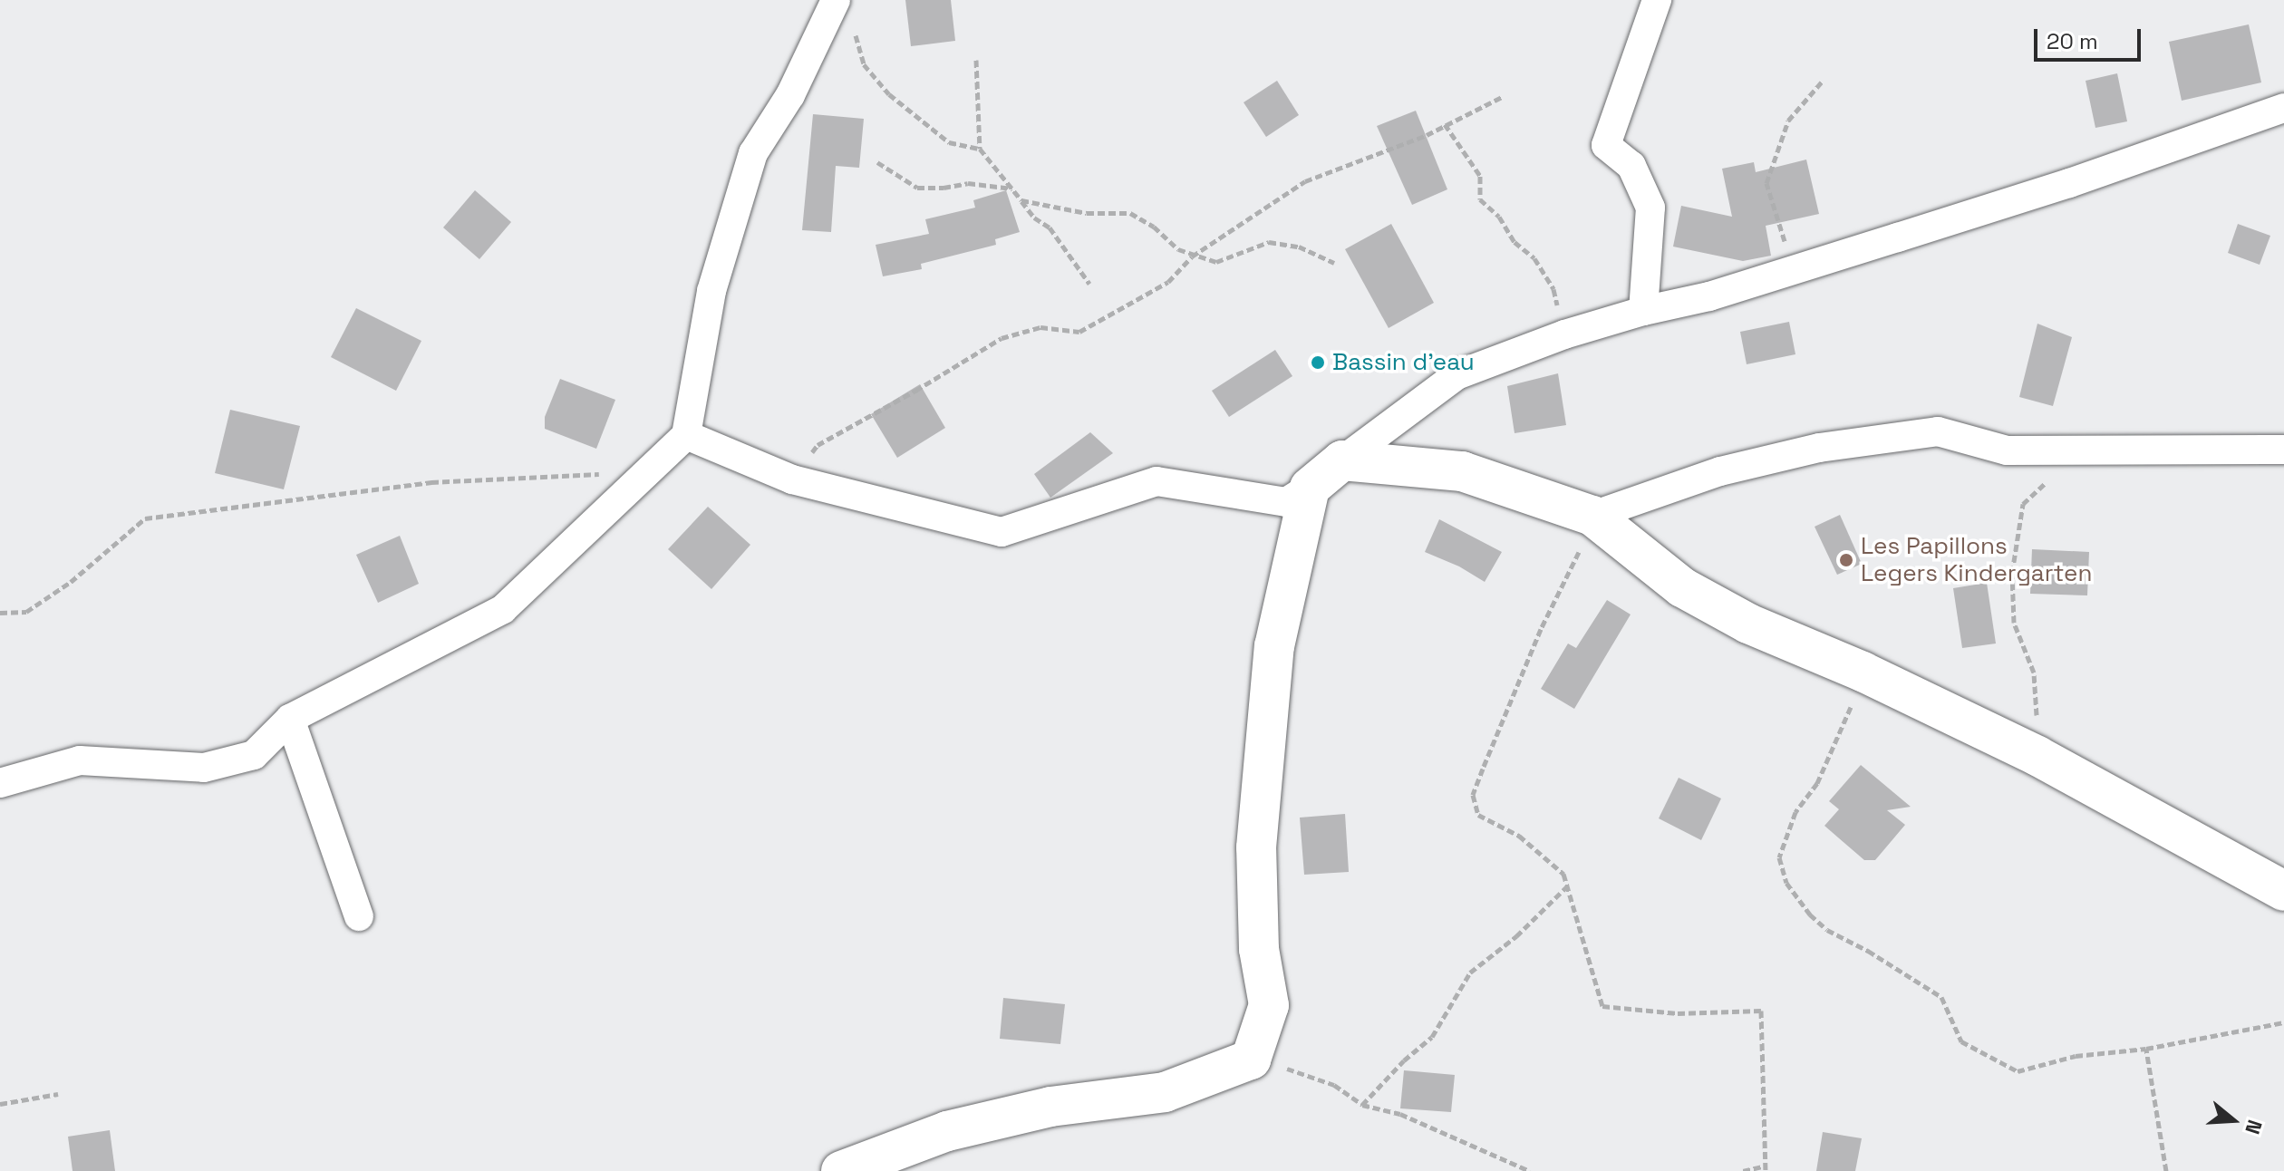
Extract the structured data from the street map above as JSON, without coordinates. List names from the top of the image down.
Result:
{
  "places": ["Bassin d'eau", "Les Papillons Legers Kindergarten"],
  "scale_bar": "20 m",
  "north": "right"
}
